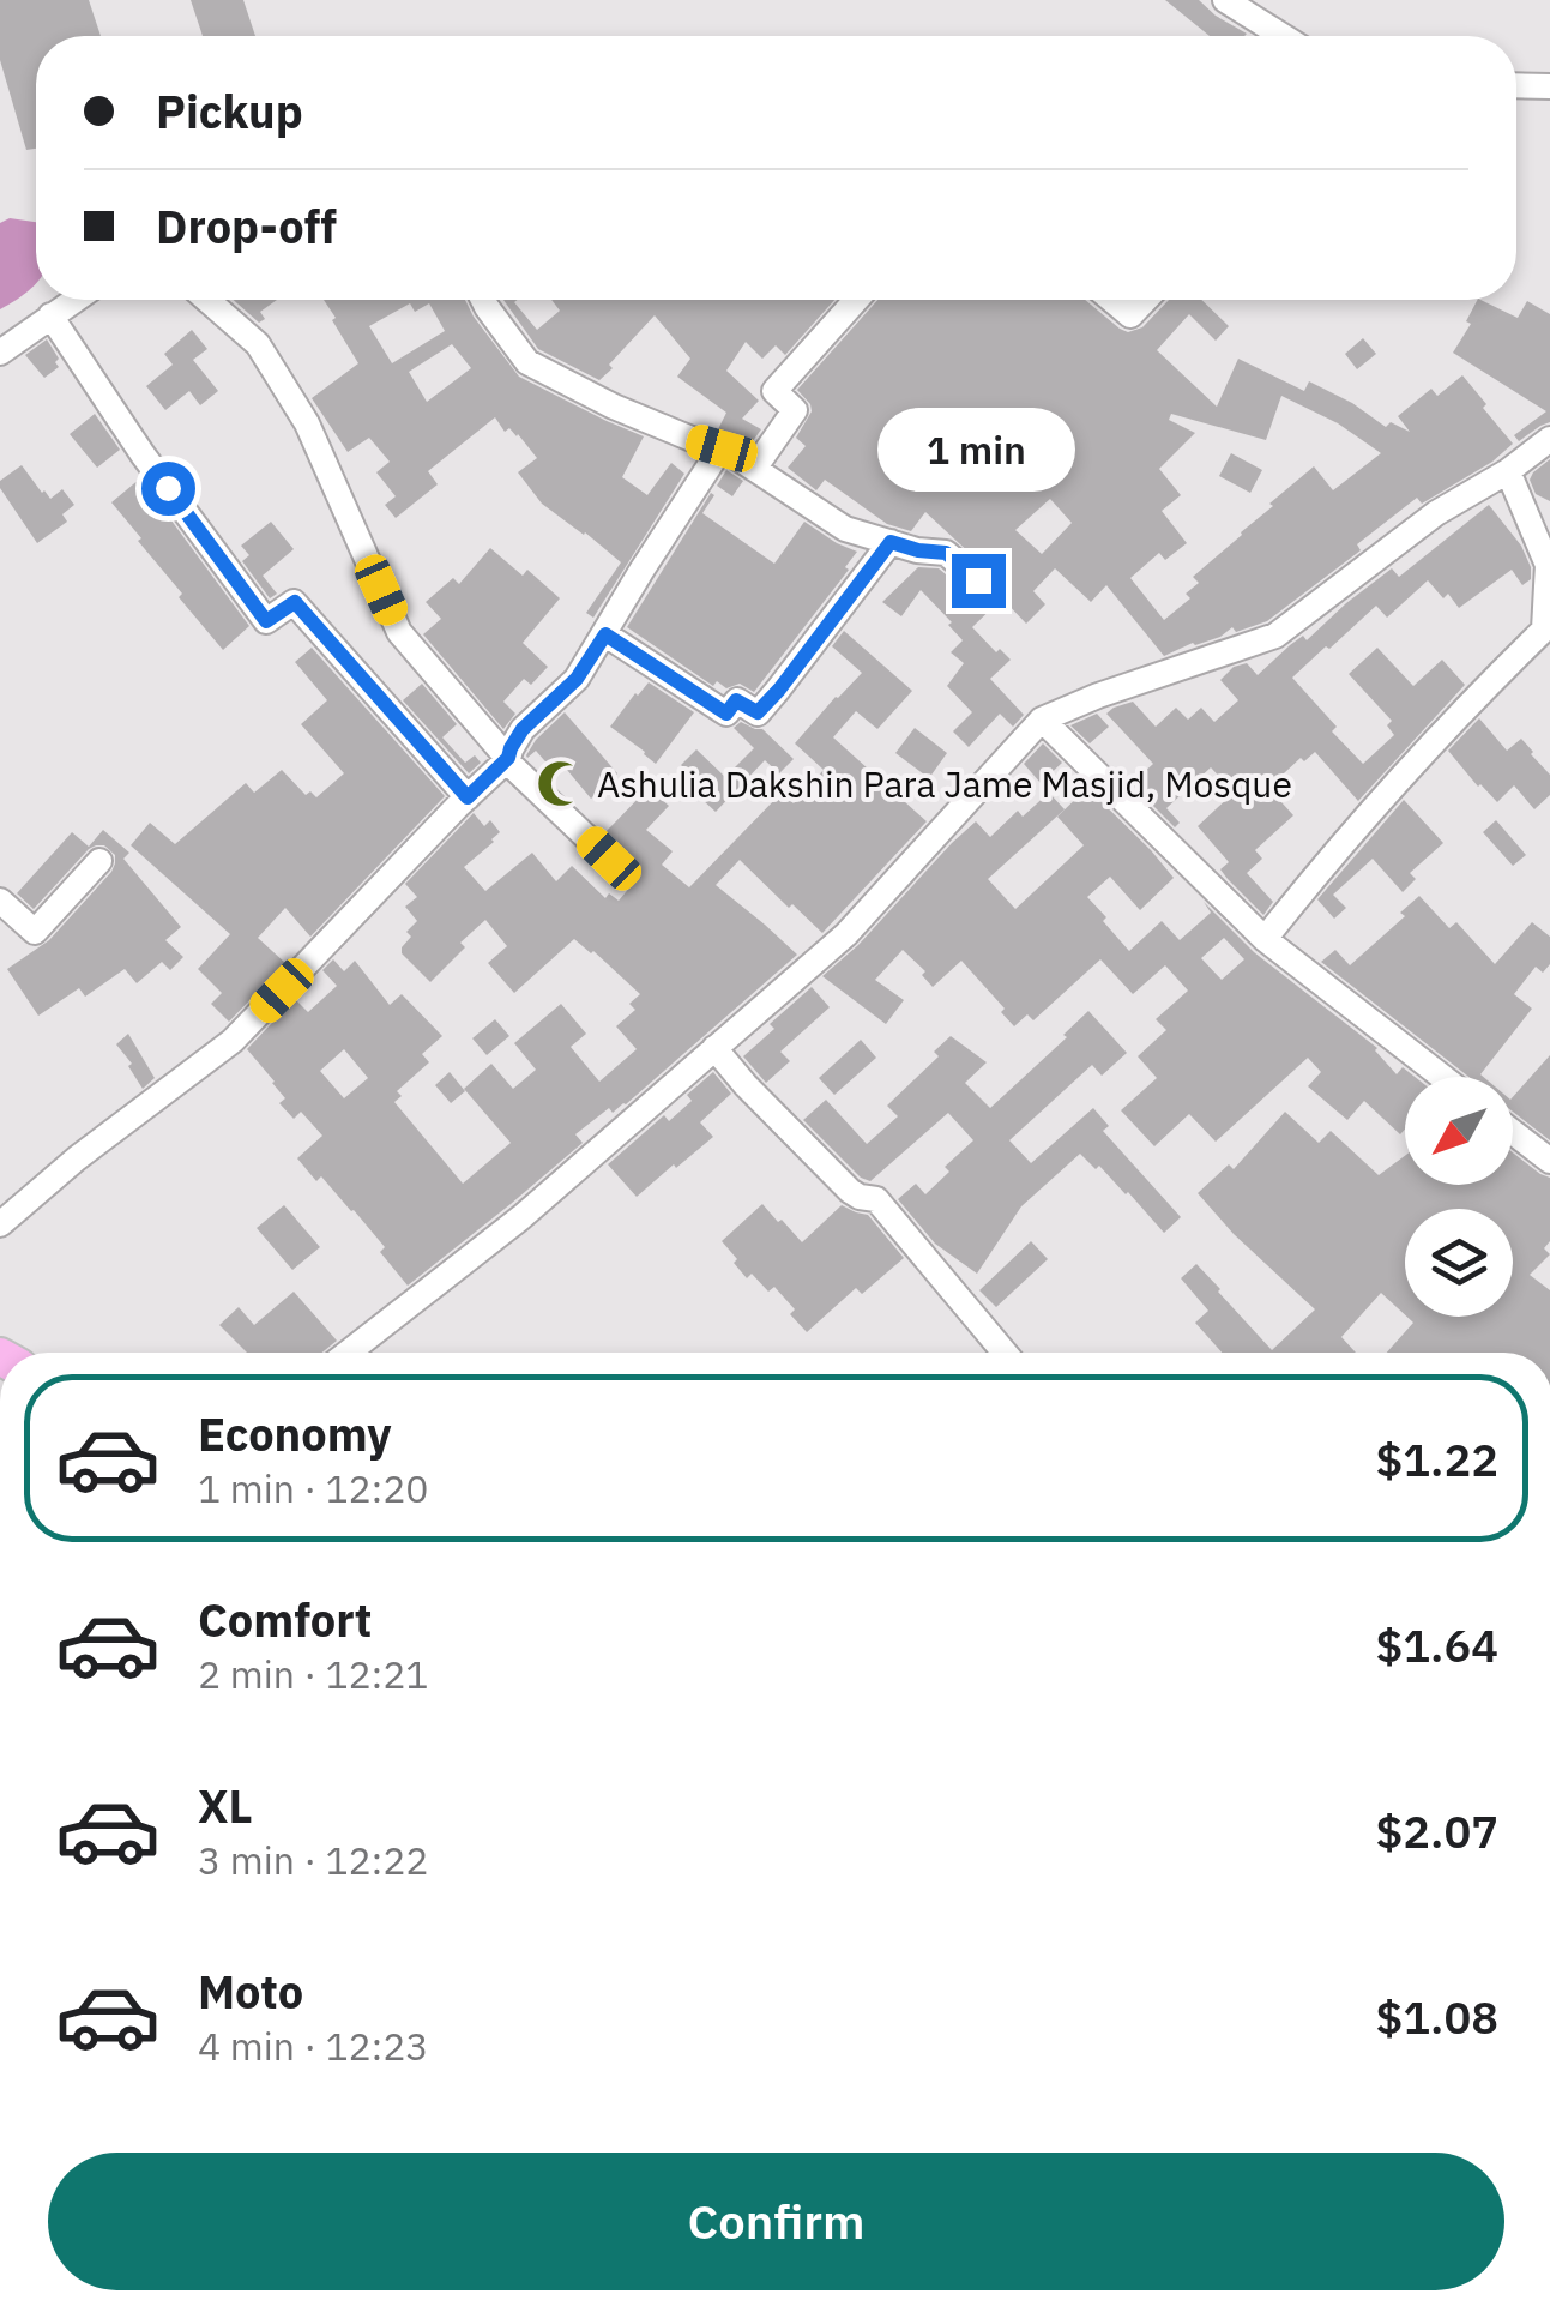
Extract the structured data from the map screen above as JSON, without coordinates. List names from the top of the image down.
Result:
{
  "places": {
    "mosque": ["Ashulia Dakshin Para Jame Masjid, Mosque"]
  },
  "north": "bottom left",
  "page": {
    "banner": ["Pickup", "Drop-off"],
    "bubble": "1 min",
    "list": [
      {
        "name": "Economy",
        "note": "1 min · 12:20",
        "value": "$1.22"
      },
      {
        "name": "Comfort",
        "note": "2 min · 12:21",
        "value": "$1.64"
      },
      {
        "name": "XL",
        "note": "3 min · 12:22",
        "value": "$2.07"
      },
      {
        "name": "Moto",
        "note": "4 min · 12:23",
        "value": "$1.08"
      }
    ],
    "buttons": "Confirm"
  }
}
